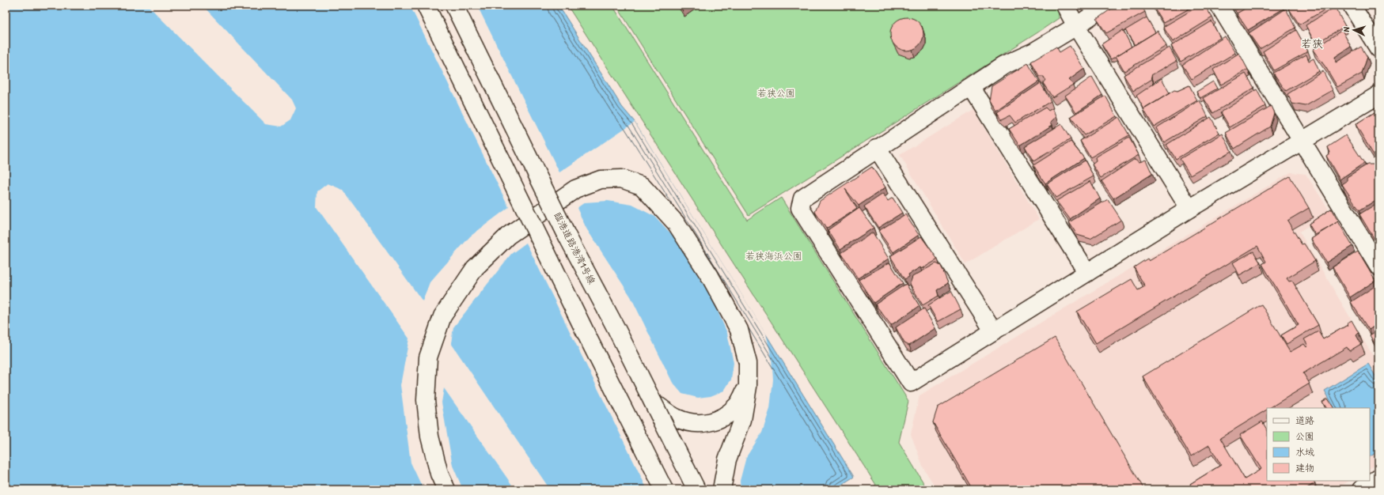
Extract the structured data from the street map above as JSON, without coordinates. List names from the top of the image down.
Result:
{
  "streets": {
    "street": ["臨港道路港湾1号線"]
  },
  "districts": ["若狭"],
  "parks": ["若狭公園", "若狭海浜公園"],
  "legend": [
    "道路",
    "公園",
    "水域",
    "建物"
  ],
  "north": "left"
}
